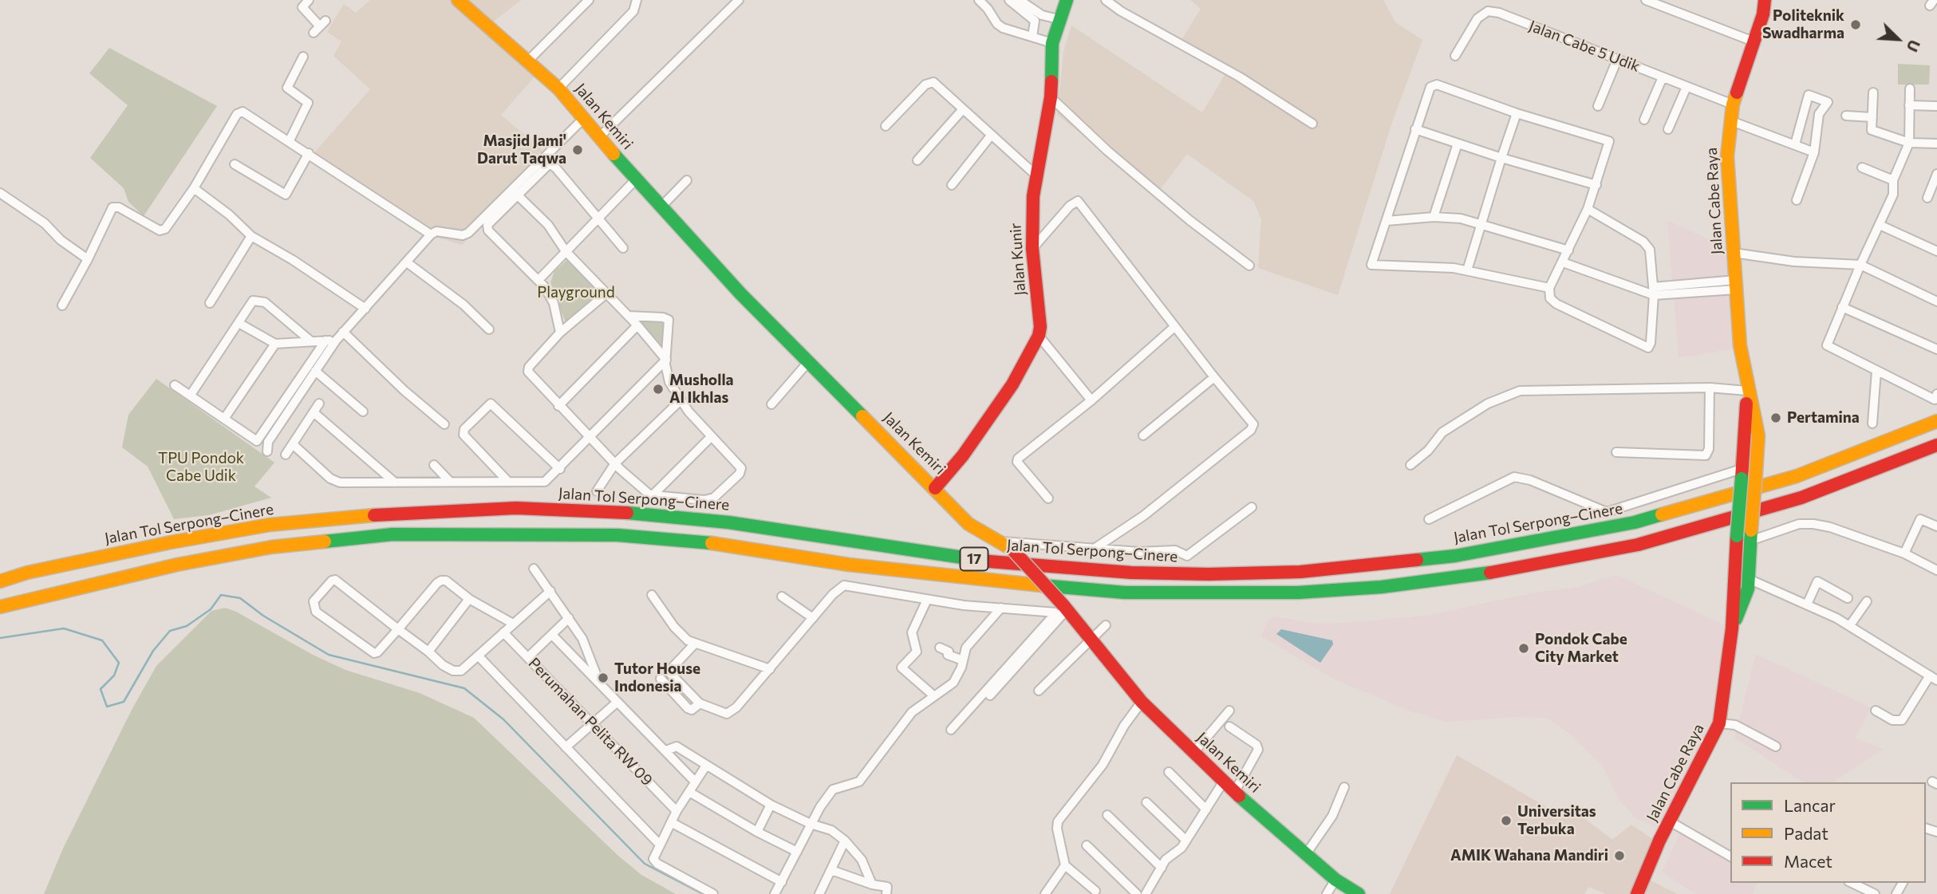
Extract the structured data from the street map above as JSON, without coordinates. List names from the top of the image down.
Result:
{
  "streets": {
    "main road": [
      "Jalan Kemiri",
      "Jalan Cabe Raya",
      "Jalan Kunir",
      "Jalan Tol Serpong–Cinere",
      "17"
    ],
    "street": ["Jalan Cabe 5 Udik", "Perumahan Pelita RW 09"]
  },
  "crossings": [
    ["Jalan Cabe 5 Udik", "Jalan Cabe Raya"],
    ["Jalan Kemiri", "Jalan Kunir"]
  ],
  "parks": ["Playground", "TPU Pondok Cabe Udik"],
  "places": [
    "Politeknik Swadharma",
    "Masjid Jami' Darut Taqwa",
    "Musholla Al Ikhlas",
    "Pertamina",
    "Pondok Cabe City Market",
    "Tutor House Indonesia",
    "Universitas Terbuka",
    "AMIK Wahana Mandiri"
  ],
  "legend": ["Lancar", "Padat", "Macet"],
  "north": "bottom right"
}
